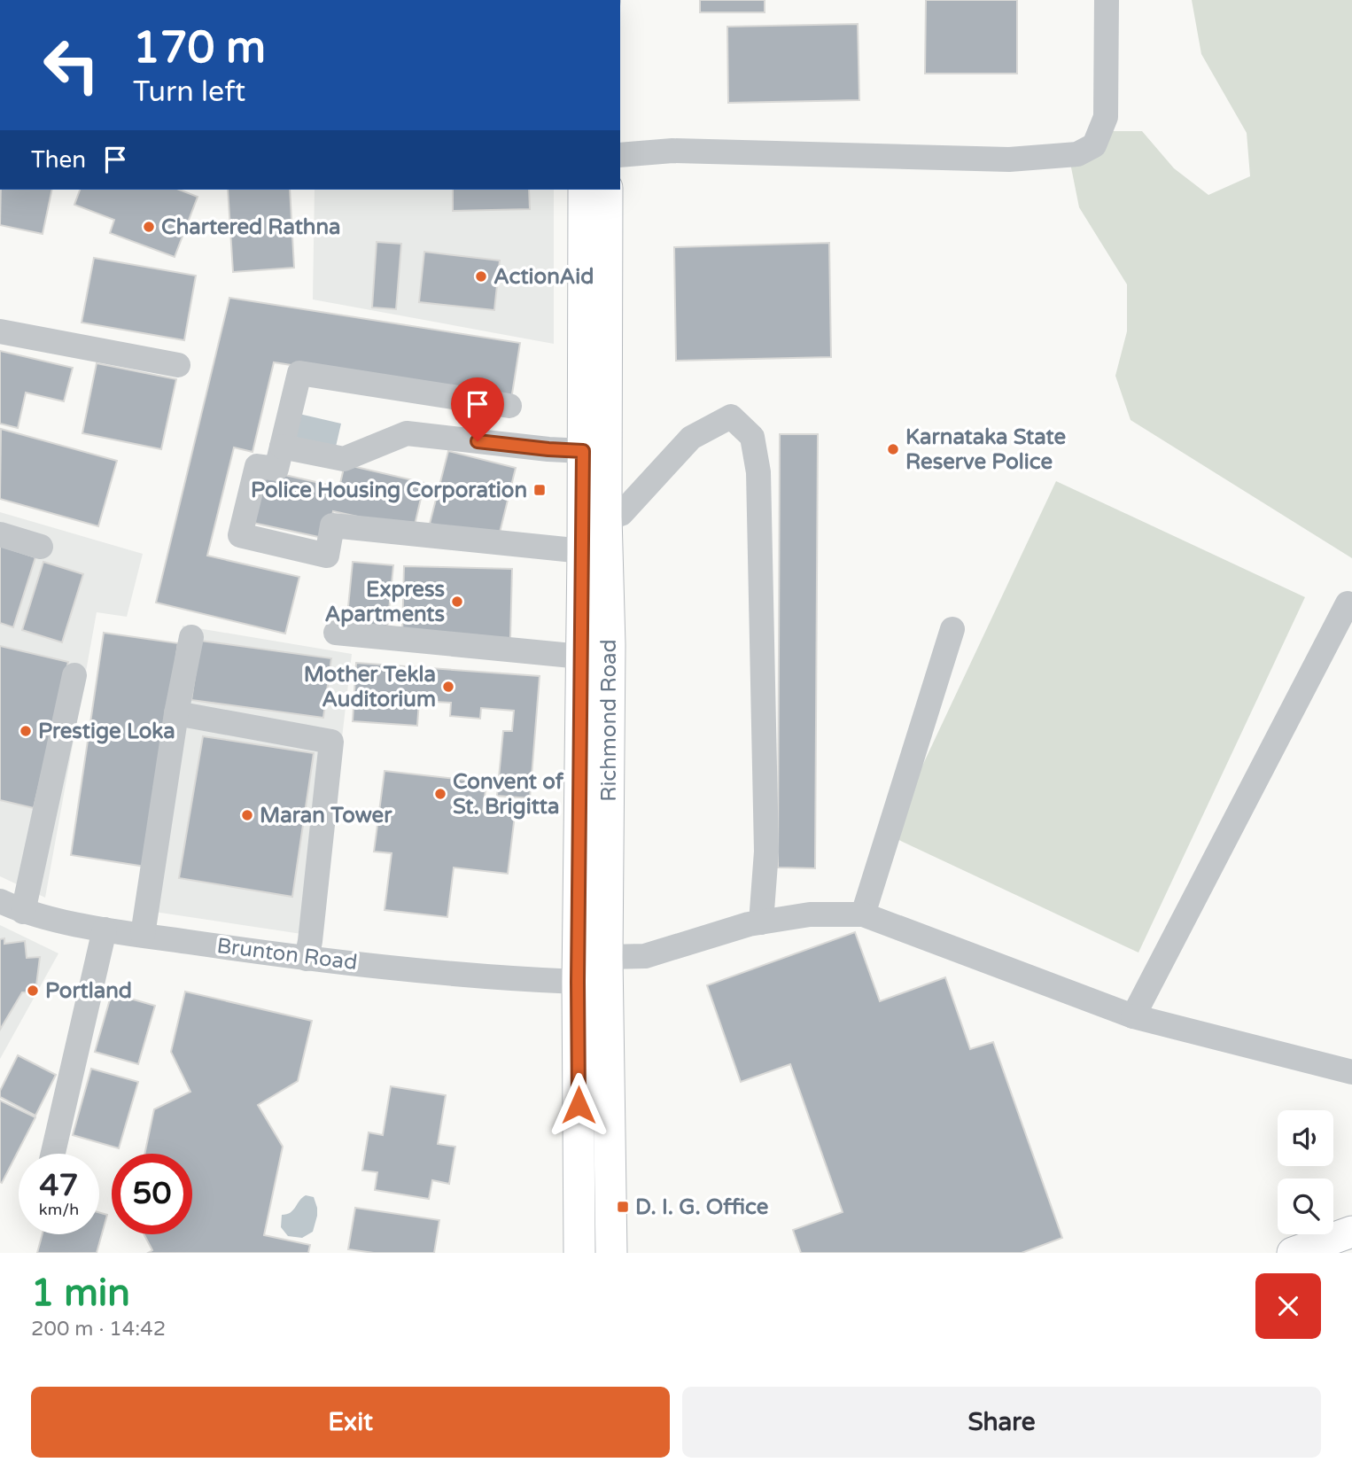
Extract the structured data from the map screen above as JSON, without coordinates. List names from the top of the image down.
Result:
{
  "streets": {
    "main road": ["Richmond Road"],
    "street": ["Brunton Road"]
  },
  "crossings": [
    ["Richmond Road", "Brunton Road"]
  ],
  "places": {
    "other": [
      "Chartered Rathna",
      "ActionAid",
      "Karnataka State Reserve Police",
      "Express Apartments",
      "Mother Tekla Auditorium",
      "Prestige Loka",
      "Convent of St. Brigitta",
      "Maran Tower",
      "Portland"
    ],
    "transit": ["Police Housing Corporation", "D. I. G. Office"]
  },
  "page": {
    "turn": ["170 m", "Turn left"],
    "then": "Then",
    "speed": "47 km/h",
    "limit": "50",
    "heading": ["1 min", "200 m · 14:42"],
    "buttons": ["Exit", "Share"]
  }
}
